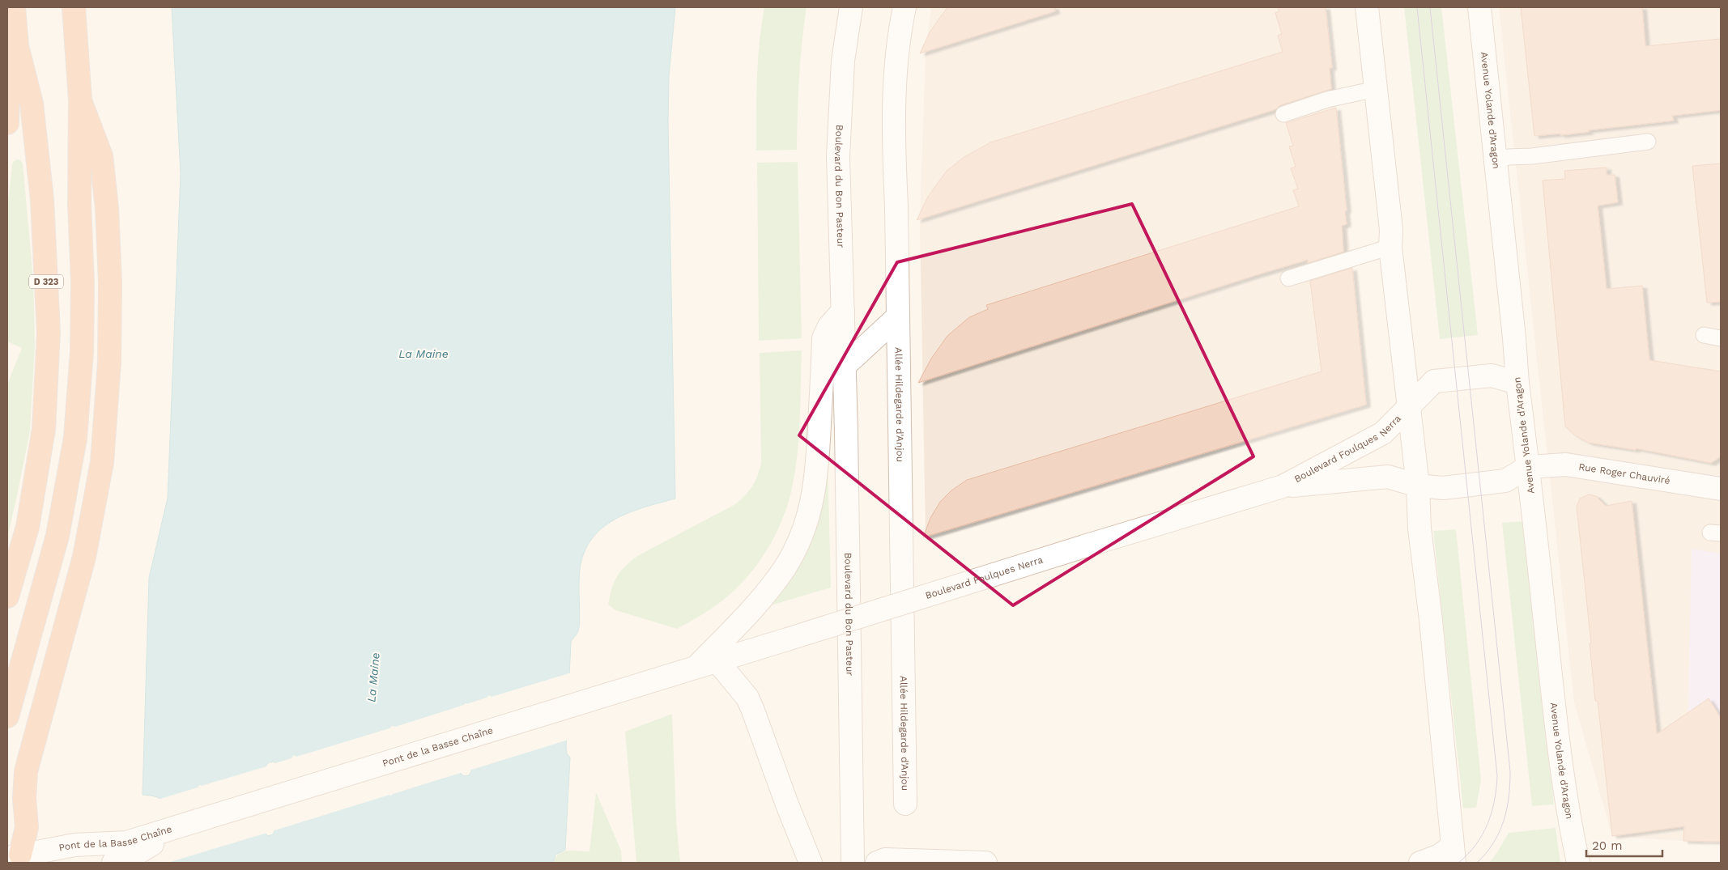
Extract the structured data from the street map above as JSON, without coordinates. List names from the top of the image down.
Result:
{
  "streets": {
    "highway": ["D 323"],
    "street": [
      "Avenue Yolande d’Aragon",
      "Boulevard du Bon Pasteur",
      "Allée Hildegarde d'Anjou",
      "Boulevard Foulques Nerra",
      "Rue Roger Chauviré",
      "Pont de la Basse Chaîne"
    ]
  },
  "crossings": [
    ["Avenue Yolande d’Aragon", "Boulevard Foulques Nerra"],
    ["Avenue Yolande d’Aragon", "Rue Roger Chauviré"],
    ["Boulevard Foulques Nerra", "Rue Roger Chauviré"],
    ["Boulevard Foulques Nerra", "Pont de la Basse Chaîne"]
  ],
  "water": ["La Maine"],
  "scale_bar": "20 m"
}
